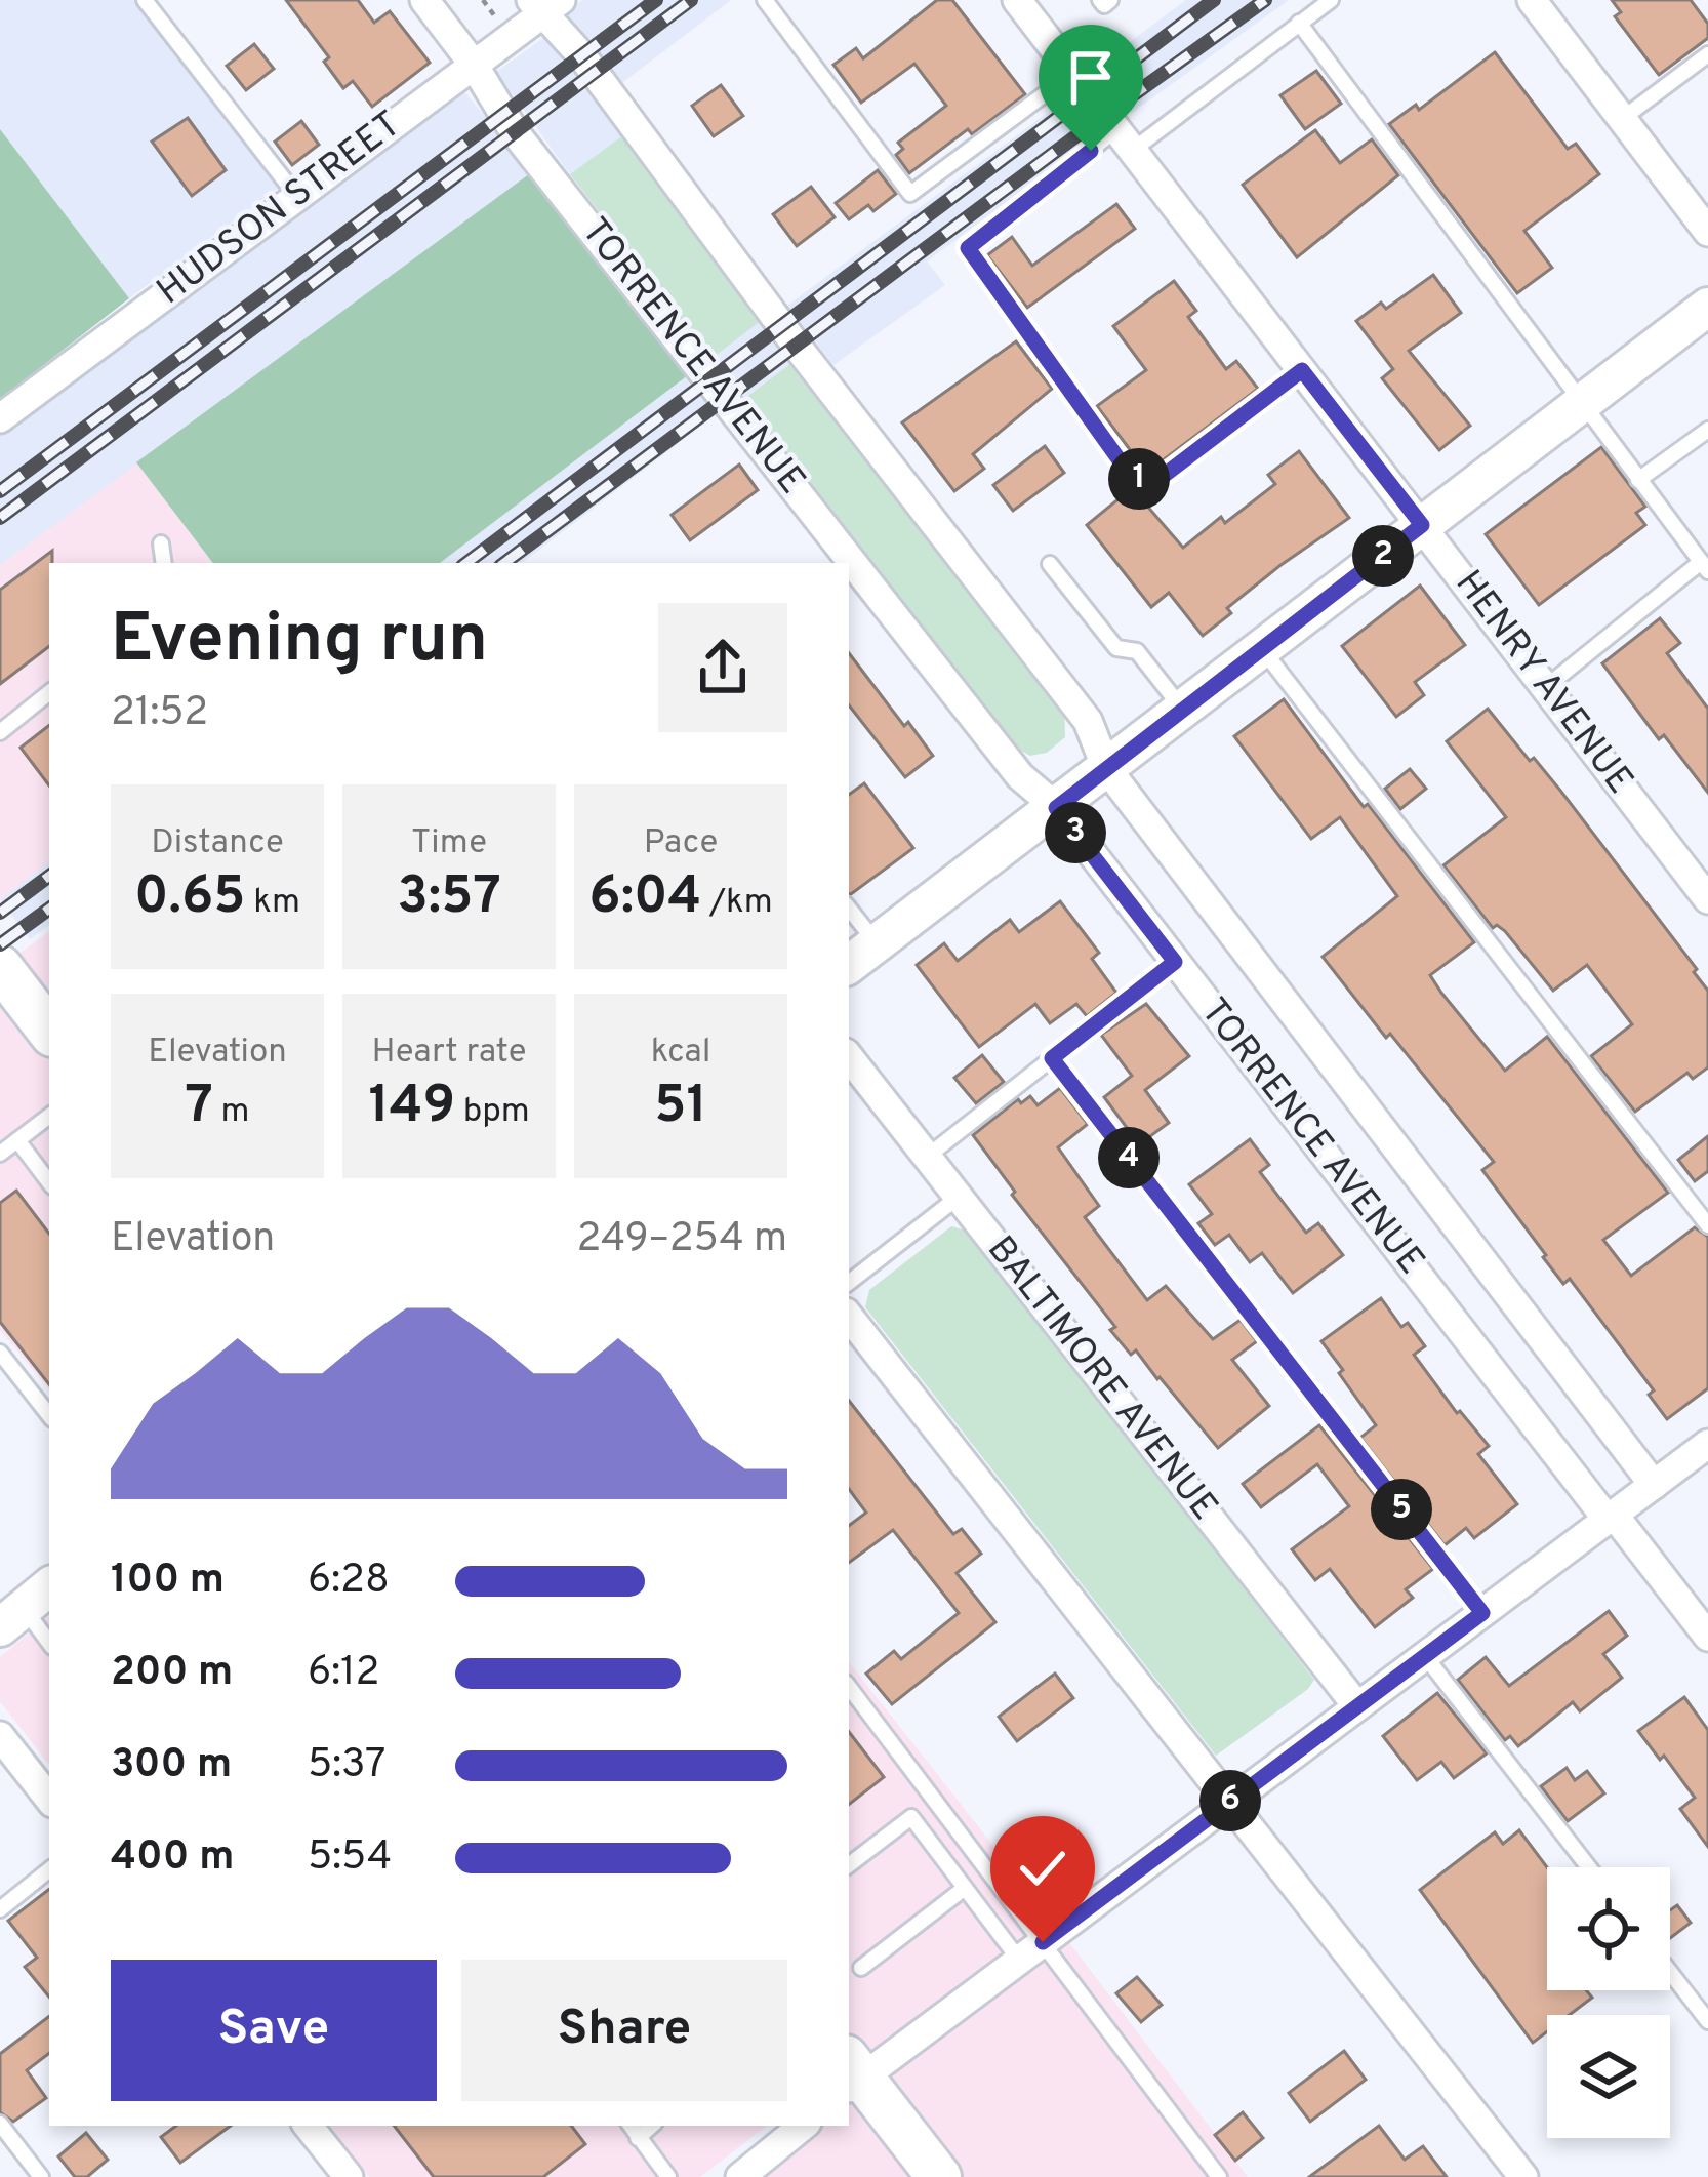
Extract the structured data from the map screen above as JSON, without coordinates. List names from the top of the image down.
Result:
{
  "streets": {
    "street": [
      "HUDSON STREET",
      "TORRENCE AVENUE",
      "HENRY AVENUE",
      "BALTIMORE AVENUE"
    ]
  },
  "crossings": [
    ["HUDSON STREET", "TORRENCE AVENUE"]
  ],
  "page": {
    "pins": [
      "1",
      "2",
      "3",
      "4",
      "5",
      "6"
    ],
    "heading": ["Evening run", "21:52"],
    "stats": [
      ["Distance", "0.65 km"],
      ["Time", "3:57"],
      ["Pace", "6:04 /km"],
      ["Elevation", "7 m"],
      ["Heart rate", "149 bpm"],
      ["kcal", "51"]
    ],
    "chart": ["Elevation", "249–254 m"],
    "list": [
      {
        "name": "100 m",
        "note": "6:28"
      },
      {
        "name": "200 m",
        "note": "6:12"
      },
      {
        "name": "300 m",
        "note": "5:37"
      },
      {
        "name": "400 m",
        "note": "5:54"
      }
    ],
    "buttons": ["Save", "Share"]
  }
}
